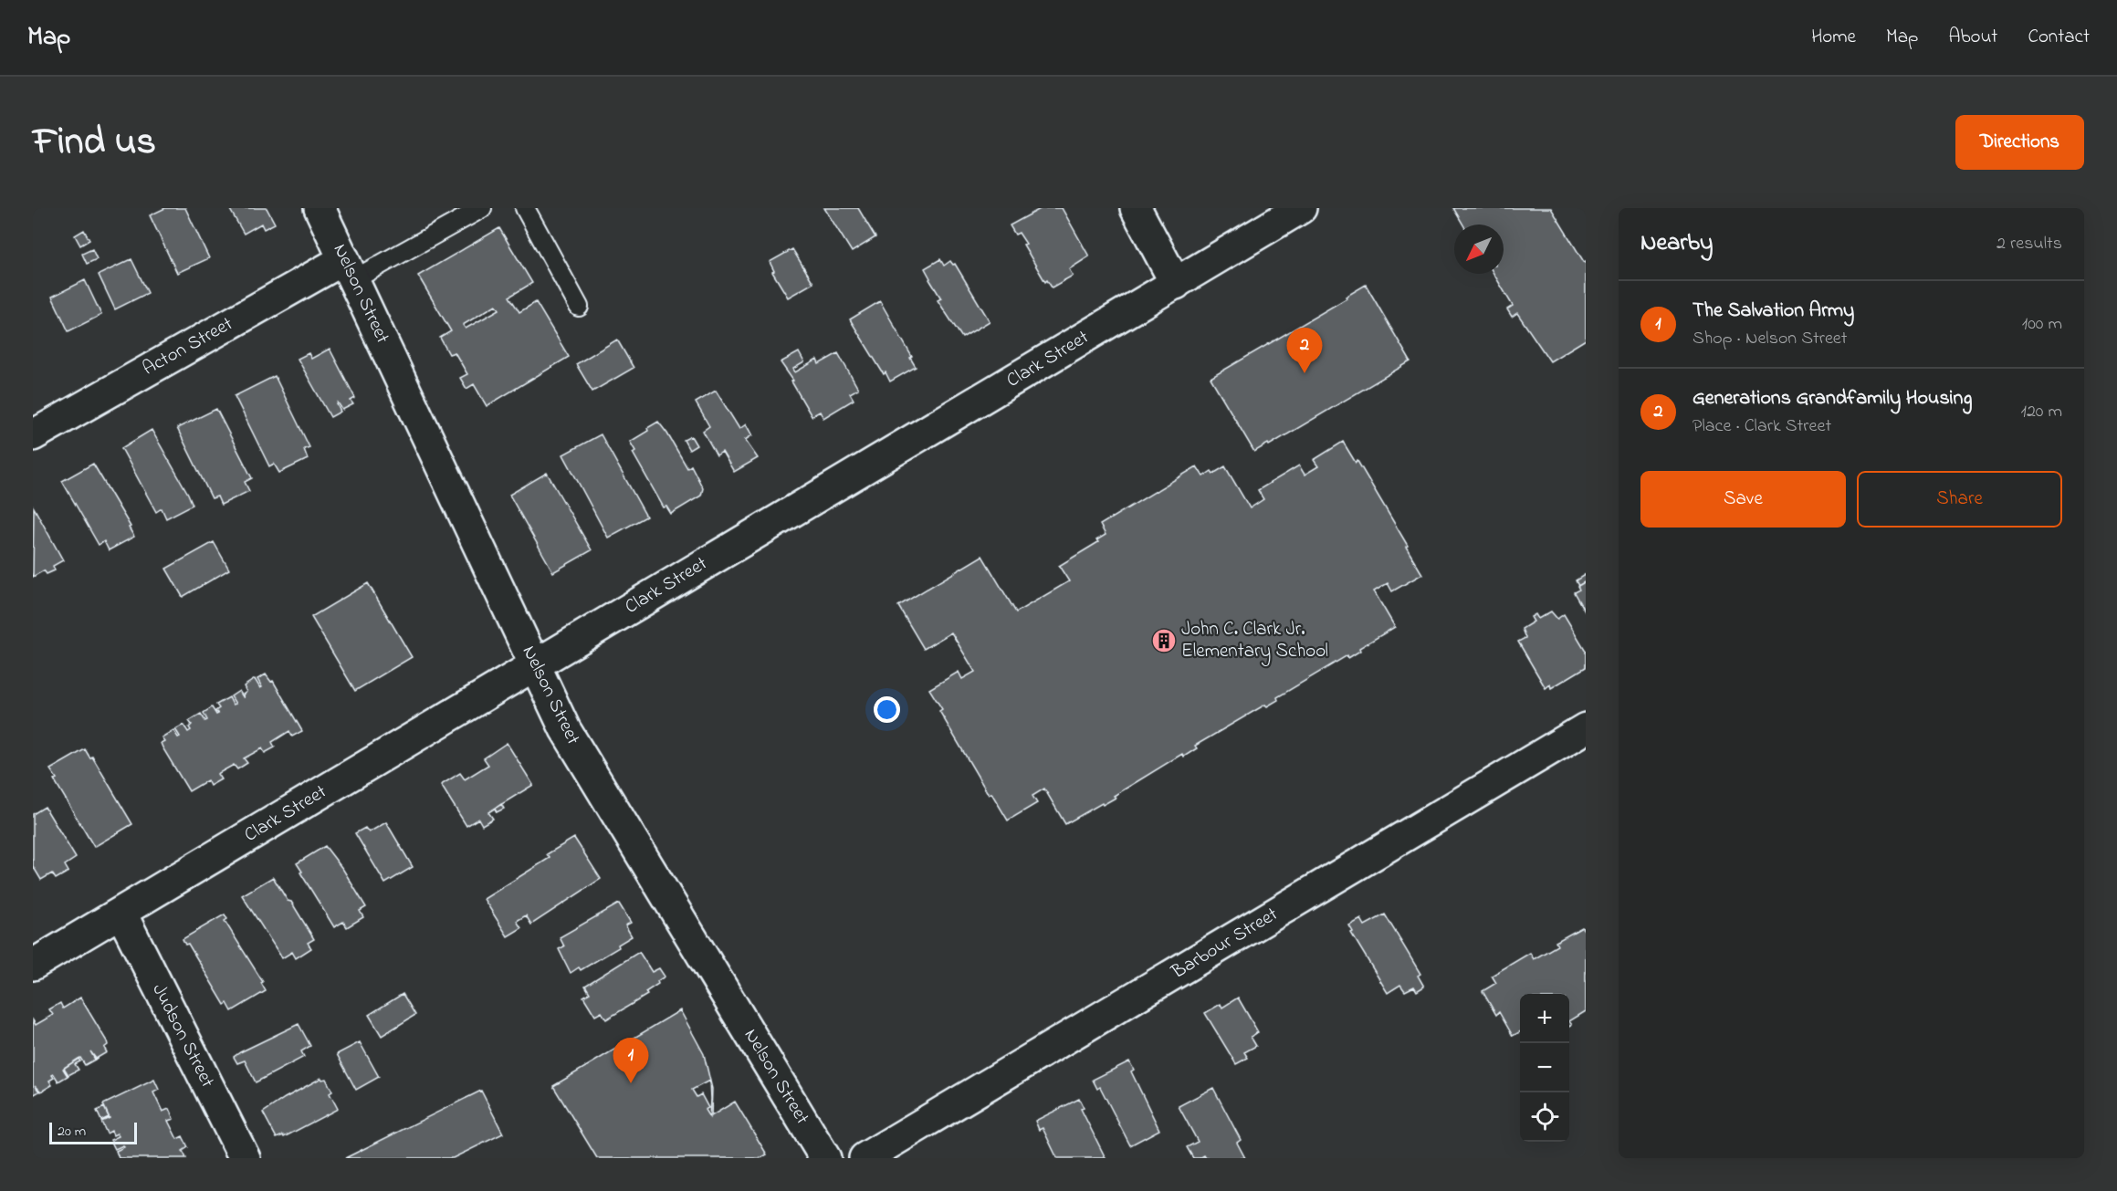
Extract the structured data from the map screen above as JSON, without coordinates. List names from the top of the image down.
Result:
{
  "streets": {
    "street": [
      "Nelson Street",
      "Acton Street",
      "Clark Street",
      "Barbour Street",
      "Judson Street"
    ]
  },
  "crossings": [
    ["Nelson Street", "Acton Street"],
    ["Nelson Street", "Clark Street"],
    ["Clark Street", "Judson Street"]
  ],
  "places": {
    "building": ["John C. Clark Jr. Elementary School"]
  },
  "scale_bar": "20 m",
  "north": "bottom left",
  "page": {
    "header": "Map",
    "nav": [
      "Home",
      "Map",
      "About",
      "Contact"
    ],
    "title": "Find us",
    "buttons": [
      "Directions",
      ["Save", "Share"]
    ],
    "heading": ["Nearby", "2 results"],
    "list": [
      {
        "mark": "1",
        "name": "The Salvation Army",
        "note": "Shop · Nelson Street",
        "value": "100 m"
      },
      {
        "mark": "2",
        "name": "Generations Grandfamily Housing",
        "note": "Place · Clark Street",
        "value": "120 m"
      }
    ],
    "pins": ["2", "1"],
    "map_buttons": ["+", "−"],
    "scale": "20 m"
  }
}
